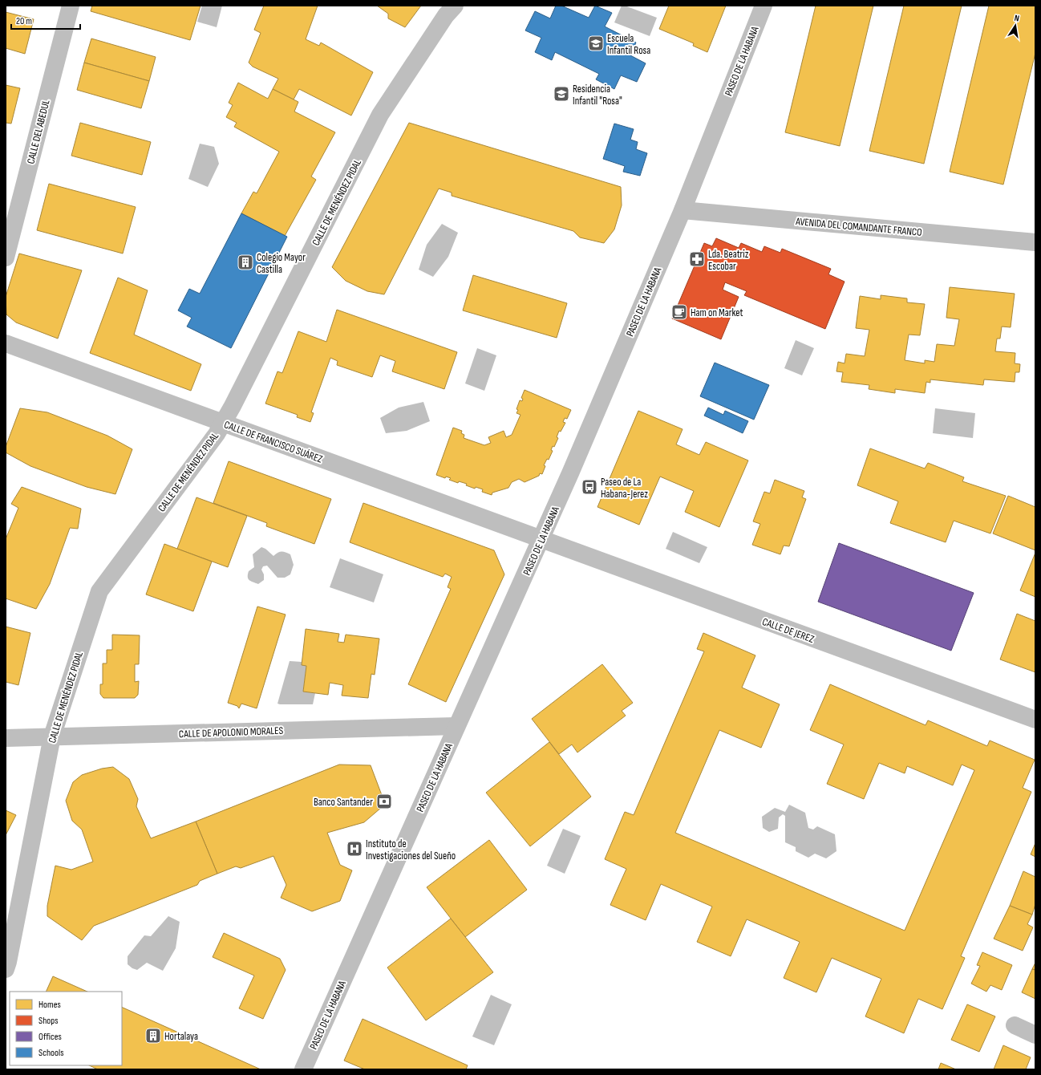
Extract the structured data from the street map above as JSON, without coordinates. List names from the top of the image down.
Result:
{
  "streets": {
    "street": [
      "PASEO DE LA HABANA",
      "CALLE DEL ABEDUL",
      "CALLE DE MENÉNDEZ PIDAL",
      "AVENIDA DEL COMANDANTE FRANCO",
      "CALLE DE FRANCISCO SUÁREZ",
      "CALLE DE JEREZ",
      "CALLE DE APOLONIO MORALES"
    ]
  },
  "crossings": [
    ["PASEO DE LA HABANA", "AVENIDA DEL COMANDANTE FRANCO"],
    ["PASEO DE LA HABANA", "CALLE DE FRANCISCO SUÁREZ"],
    ["PASEO DE LA HABANA", "CALLE DE JEREZ"],
    ["PASEO DE LA HABANA", "CALLE DE APOLONIO MORALES"],
    ["CALLE DE MENÉNDEZ PIDAL", "CALLE DE FRANCISCO SUÁREZ"],
    ["CALLE DE MENÉNDEZ PIDAL", "CALLE DE APOLONIO MORALES"],
    ["CALLE DE FRANCISCO SUÁREZ", "CALLE DE JEREZ"]
  ],
  "places": {
    "school or university": ["Escuela Infantil Rosa", "Residencia Infantil \"Rosa\""],
    "pharmacy": ["Lda. Beatriz Escobar"],
    "building": ["Colegio Mayor Castilla", "Hortalaya"],
    "cafe": ["Ham on Market"],
    "bus stop": ["Paseo de La Habana-Jerez"],
    "bank": ["Banco Santander"],
    "hospital": ["Instituto de Investigaciones del Sueño"]
  },
  "legend": [
    "Homes",
    "Shops",
    "Offices",
    "Schools"
  ],
  "scale_bar": "20 m",
  "north": "top"
}
